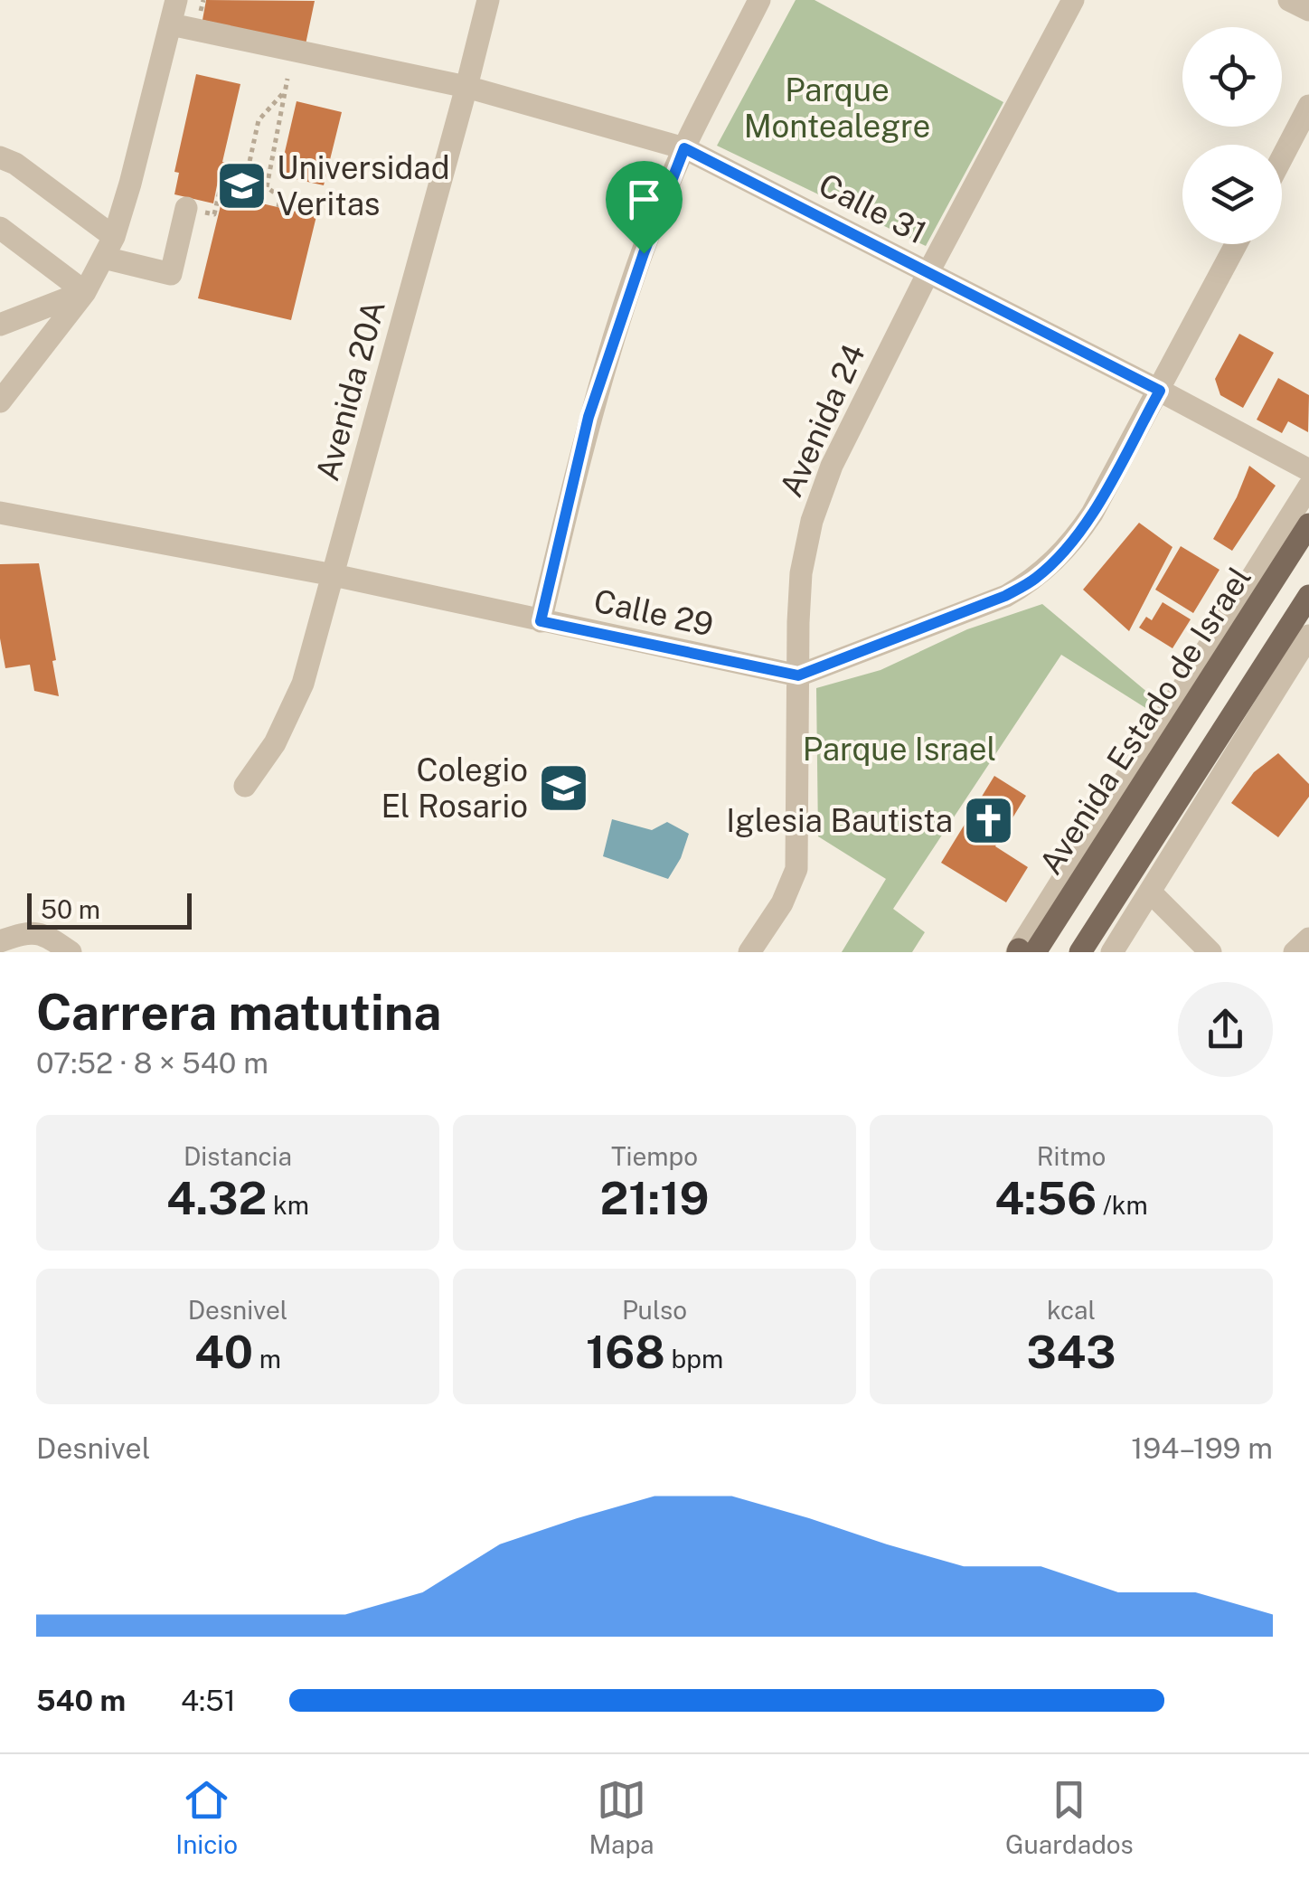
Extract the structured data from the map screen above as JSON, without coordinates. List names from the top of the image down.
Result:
{
  "streets": {
    "main road": ["Avenida Estado de Israel"],
    "street": [
      "Calle 31",
      "Avenida 20A",
      "Avenida 24",
      "Calle 29"
    ]
  },
  "crossings": [
    ["Calle 31", "Avenida 20A"],
    ["Calle 31", "Avenida 24"],
    ["Avenida 20A", "Calle 29"],
    ["Avenida 24", "Calle 29"]
  ],
  "parks": ["Parque Montealegre", "Parque Israel"],
  "places": {
    "school or university": ["Universidad Veritas", "Colegio El Rosario"],
    "church": ["Iglesia Bautista"]
  },
  "scale_bar": "50 m",
  "page": {
    "scale": "50 m",
    "heading": ["Carrera matutina", "07:52 · 8 × 540 m"],
    "stats": [
      ["Distancia", "4.32 km"],
      ["Tiempo", "21:19"],
      ["Ritmo", "4:56 /km"],
      ["Desnivel", "40 m"],
      ["Pulso", "168 bpm"],
      ["kcal", "343"]
    ],
    "chart": ["Desnivel", "194–199 m"],
    "list": [
      {
        "name": "540 m",
        "note": "4:51"
      }
    ],
    "tabs": ["Inicio", "Mapa", "Guardados"]
  }
}
